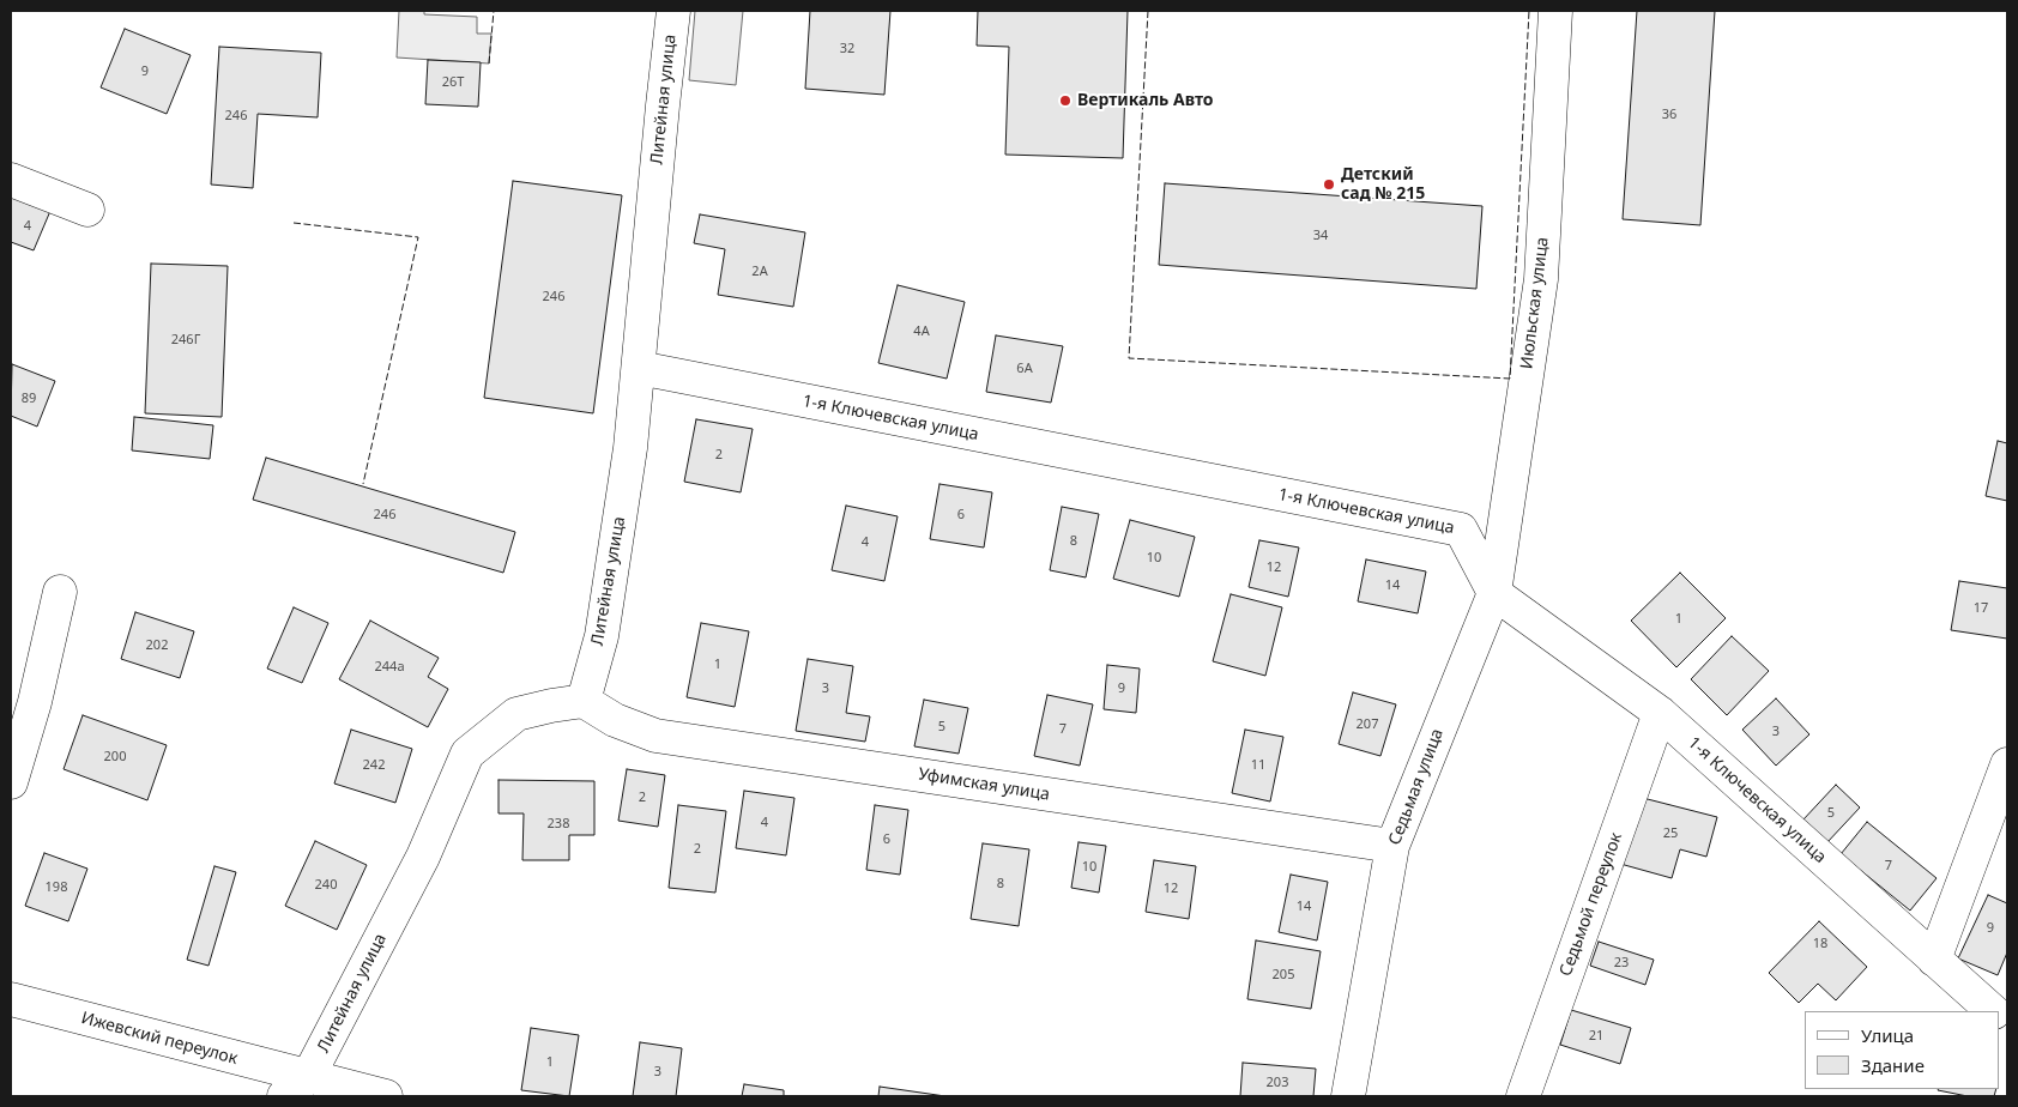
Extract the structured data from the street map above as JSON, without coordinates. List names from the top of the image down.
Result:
{
  "streets": {
    "street": [
      "Литейная улица",
      "Июльская улица",
      "1-я Ключевская улица",
      "Уфимская улица",
      "Седьмая улица",
      "Седьмой переулок",
      "Ижевский переулок"
    ]
  },
  "crossings": [
    ["Литейная улица", "1-я Ключевская улица"],
    ["Литейная улица", "Уфимская улица"],
    ["Литейная улица", "Ижевский переулок"],
    ["Июльская улица", "1-я Ключевская улица"],
    ["Июльская улица", "Седьмая улица"],
    ["1-я Ключевская улица", "Седьмая улица"],
    ["1-я Ключевская улица", "Седьмой переулок"],
    ["Уфимская улица", "Седьмая улица"]
  ],
  "places": ["Вертикаль Авто", "Детский сад № 215"],
  "house_numbers": [
    "32",
    "9",
    "26Т",
    "36",
    "246",
    "4",
    "34",
    "2А",
    "246",
    "4А",
    "246Г",
    "6А",
    "89",
    "2",
    "246",
    "6",
    "8",
    "4",
    "10",
    "12",
    "14",
    "17",
    "1",
    "202",
    "1",
    "244а",
    "3",
    "9",
    "207",
    "5",
    "7",
    "3",
    "200",
    "242",
    "11",
    "2",
    "5",
    "4",
    "238",
    "25",
    "6",
    "2",
    "7",
    "10",
    "8",
    "240",
    "198",
    "12",
    "14",
    "9",
    "18",
    "23",
    "205",
    "21",
    "1",
    "3",
    "203"
  ],
  "legend": ["Улица", "Здание"]
}
